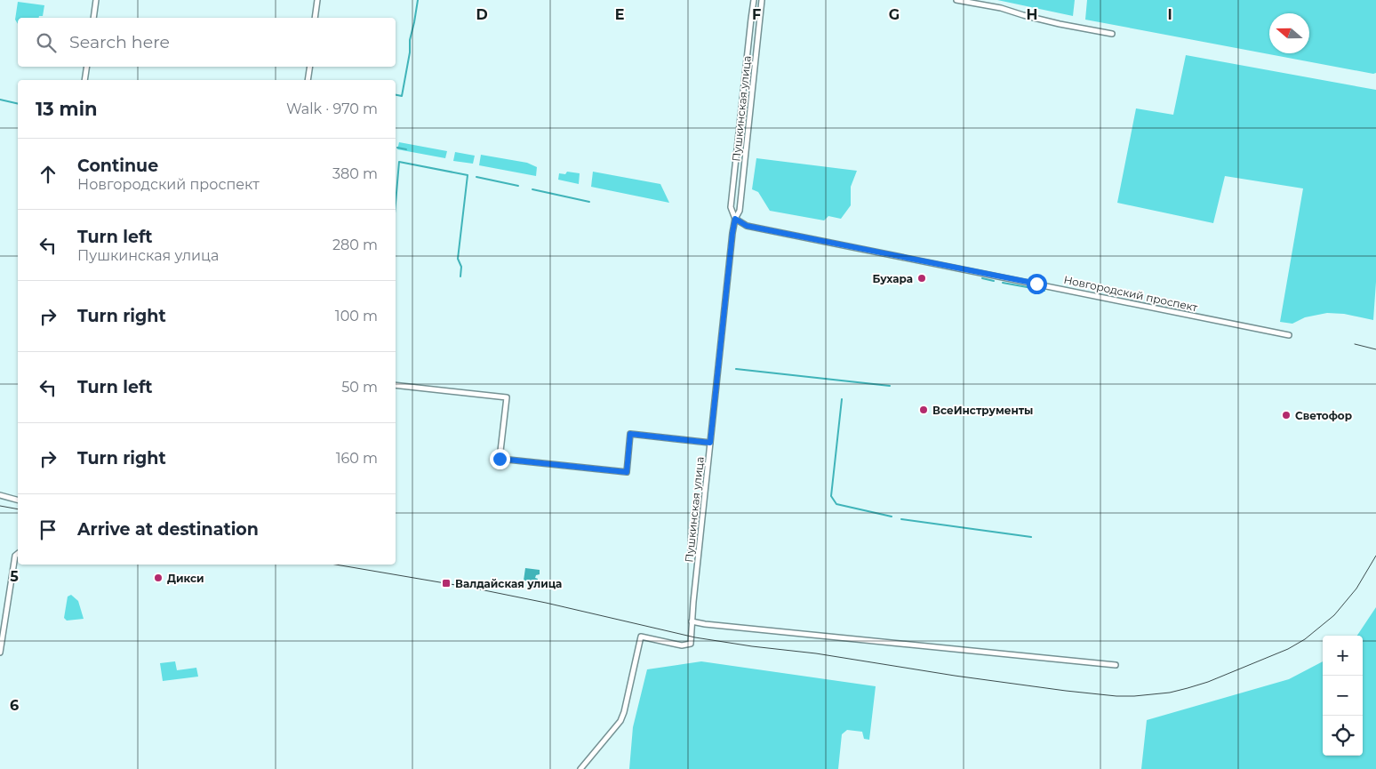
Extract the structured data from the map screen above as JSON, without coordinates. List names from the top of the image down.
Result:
{
  "streets": {
    "street": ["Пушкинская улица", "Новгородский проспект"]
  },
  "crossings": [
    ["Пушкинская улица", "Новгородский проспект"]
  ],
  "places": {
    "other": [
      "Бухара",
      "ВсеИнструменты",
      "Светофор",
      "Дикси"
    ],
    "transit": ["Валдайская улица"]
  },
  "north": "left",
  "page": {
    "search": "Search here",
    "heading": ["13 min", "Walk · 970 m"],
    "list": [
      ["Continue", "Новгородский проспект", "380 m"],
      ["Turn left", "Пушкинская улица", "280 m"],
      ["Turn right", "100 m"],
      ["Turn left", "50 m"],
      ["Turn right", "160 m"],
      "Arrive at destination"
    ],
    "map_buttons": ["+", "−"]
  },
  "grid": {
    "columns": [
      "D",
      "E",
      "F",
      "G",
      "H",
      "I"
    ],
    "rows": ["5", "6"]
  }
}
